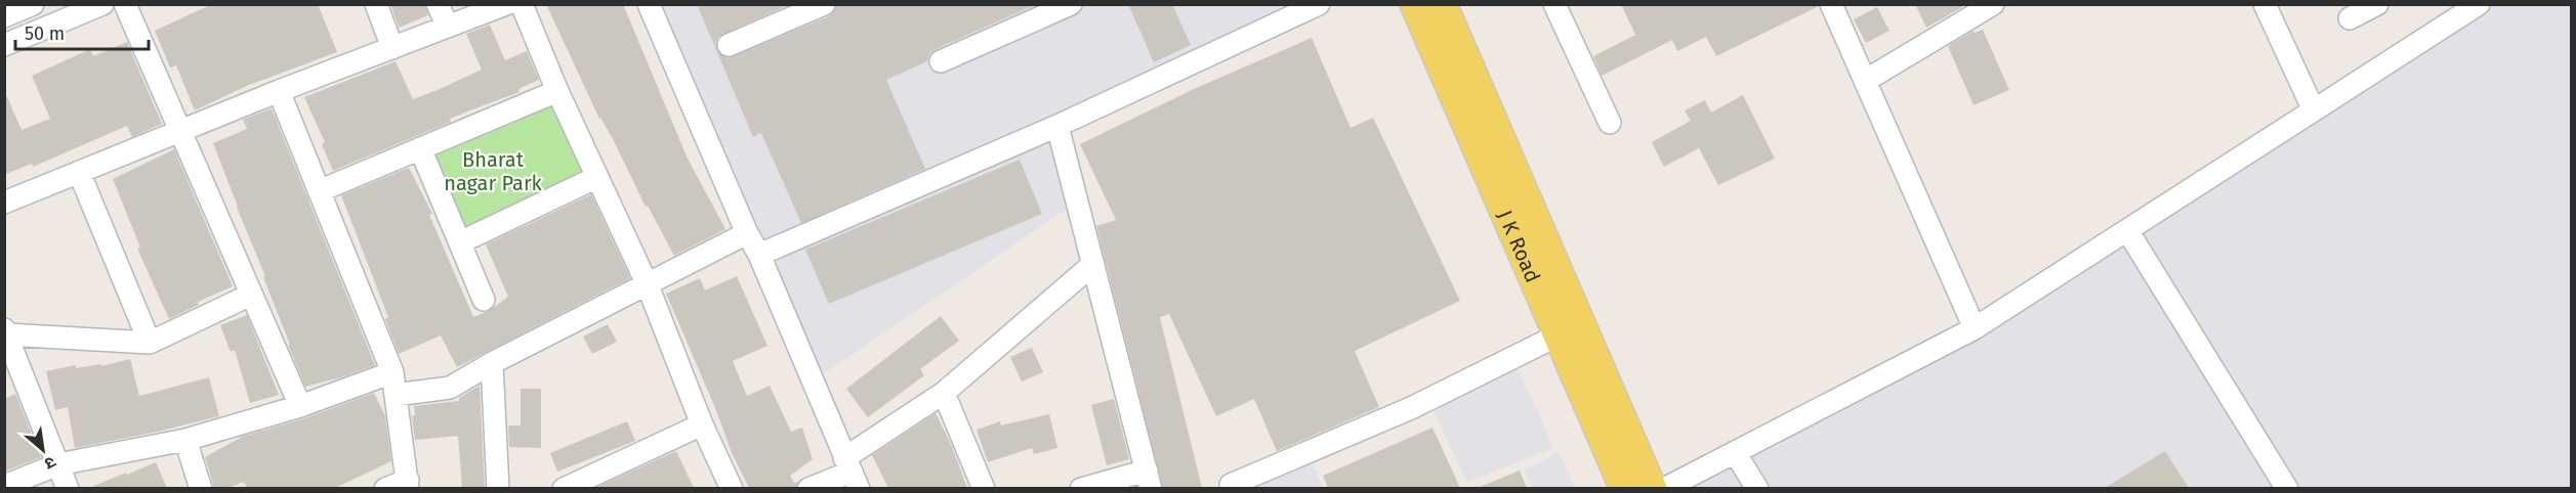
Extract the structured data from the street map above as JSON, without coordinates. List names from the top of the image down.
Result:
{
  "streets": {
    "main road": ["J K Road"]
  },
  "parks": ["Bharat nagar Park"],
  "scale_bar": "50 m",
  "north": "bottom right"
}
